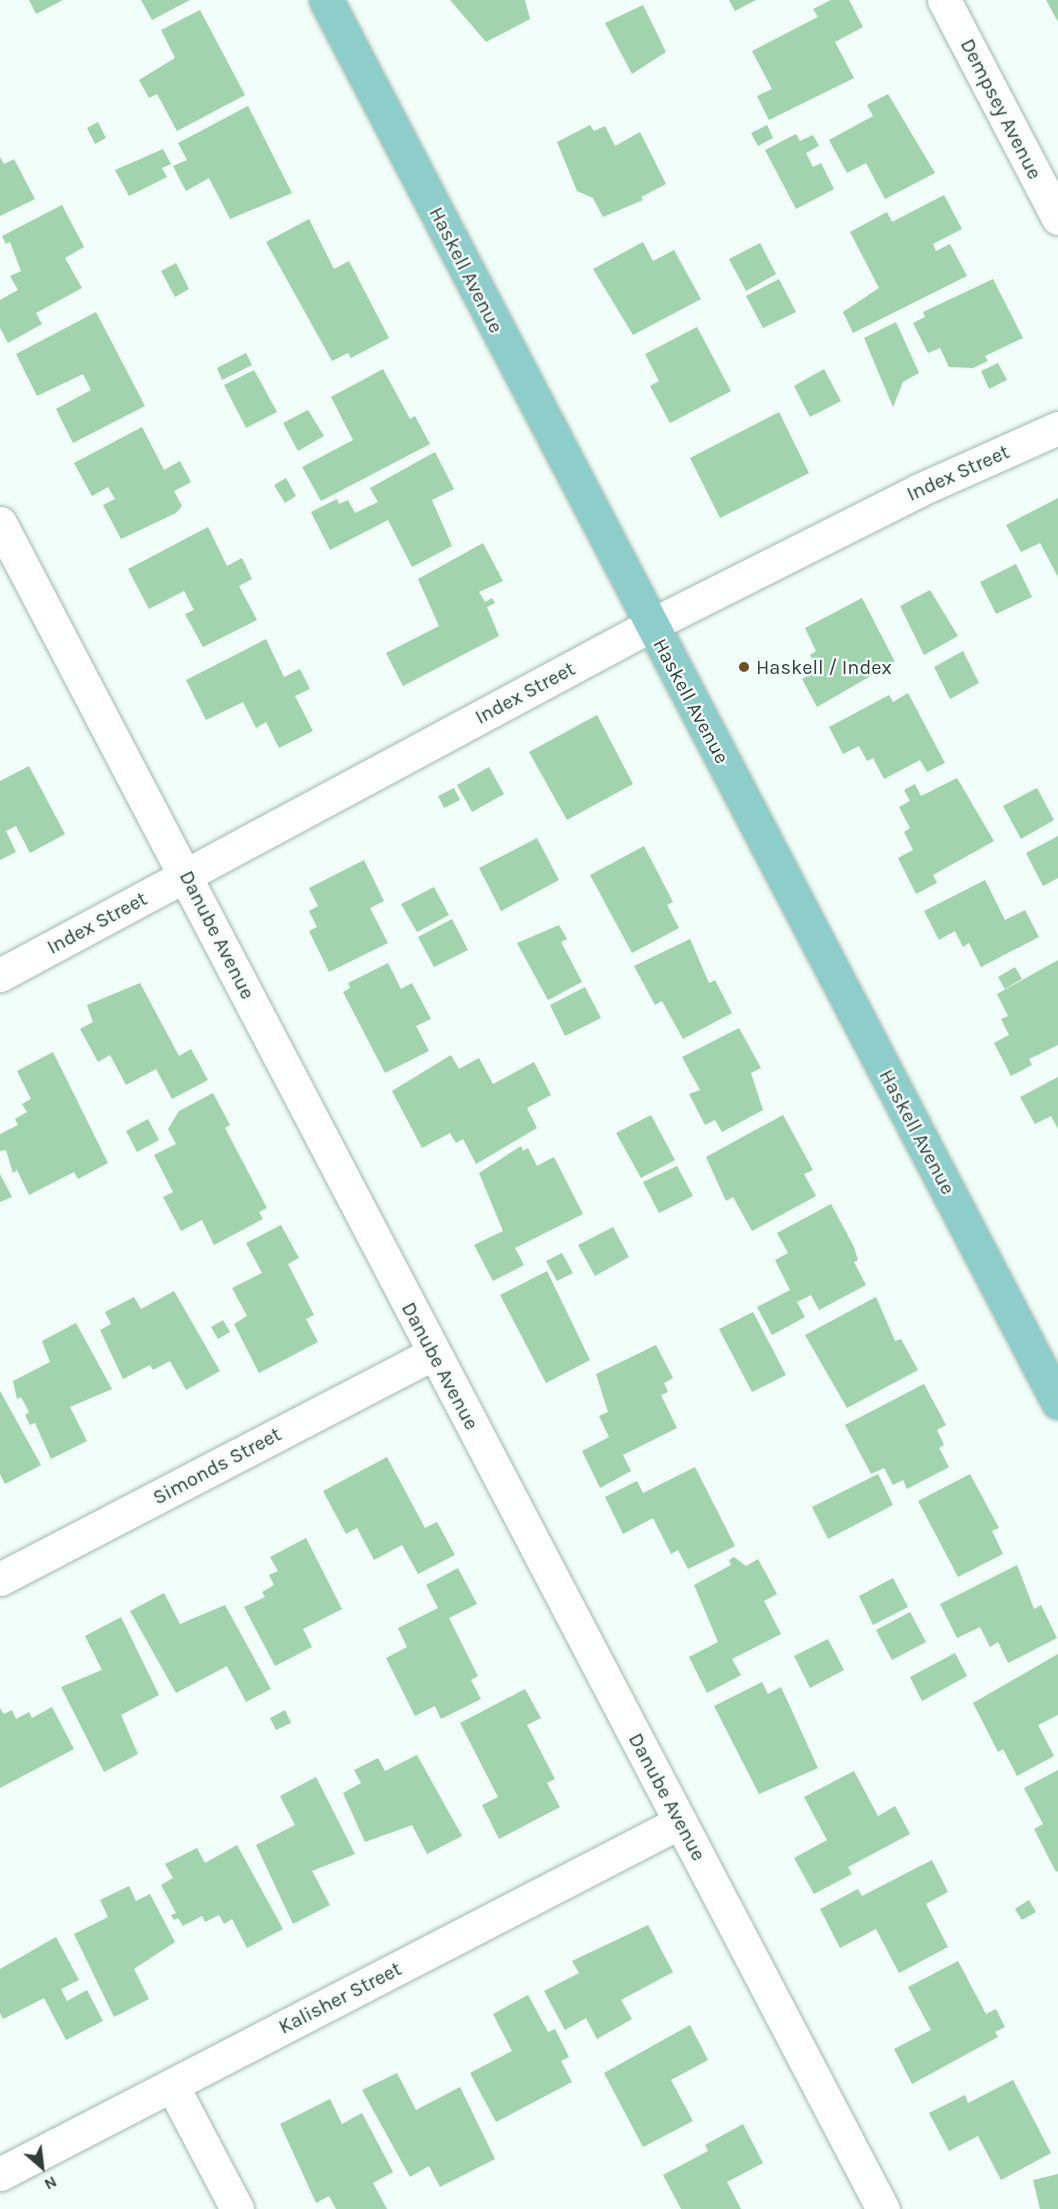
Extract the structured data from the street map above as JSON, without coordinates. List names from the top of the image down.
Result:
{
  "streets": {
    "main road": ["Haskell Avenue"],
    "street": [
      "Dempsey Avenue",
      "Index Street",
      "Danube Avenue",
      "Simonds Street",
      "Kalisher Street"
    ]
  },
  "crossings": [
    ["Haskell Avenue", "Index Street"],
    ["Index Street", "Danube Avenue"],
    ["Danube Avenue", "Simonds Street"],
    ["Danube Avenue", "Kalisher Street"]
  ],
  "places": ["Haskell / Index"],
  "north": "bottom right"
}
